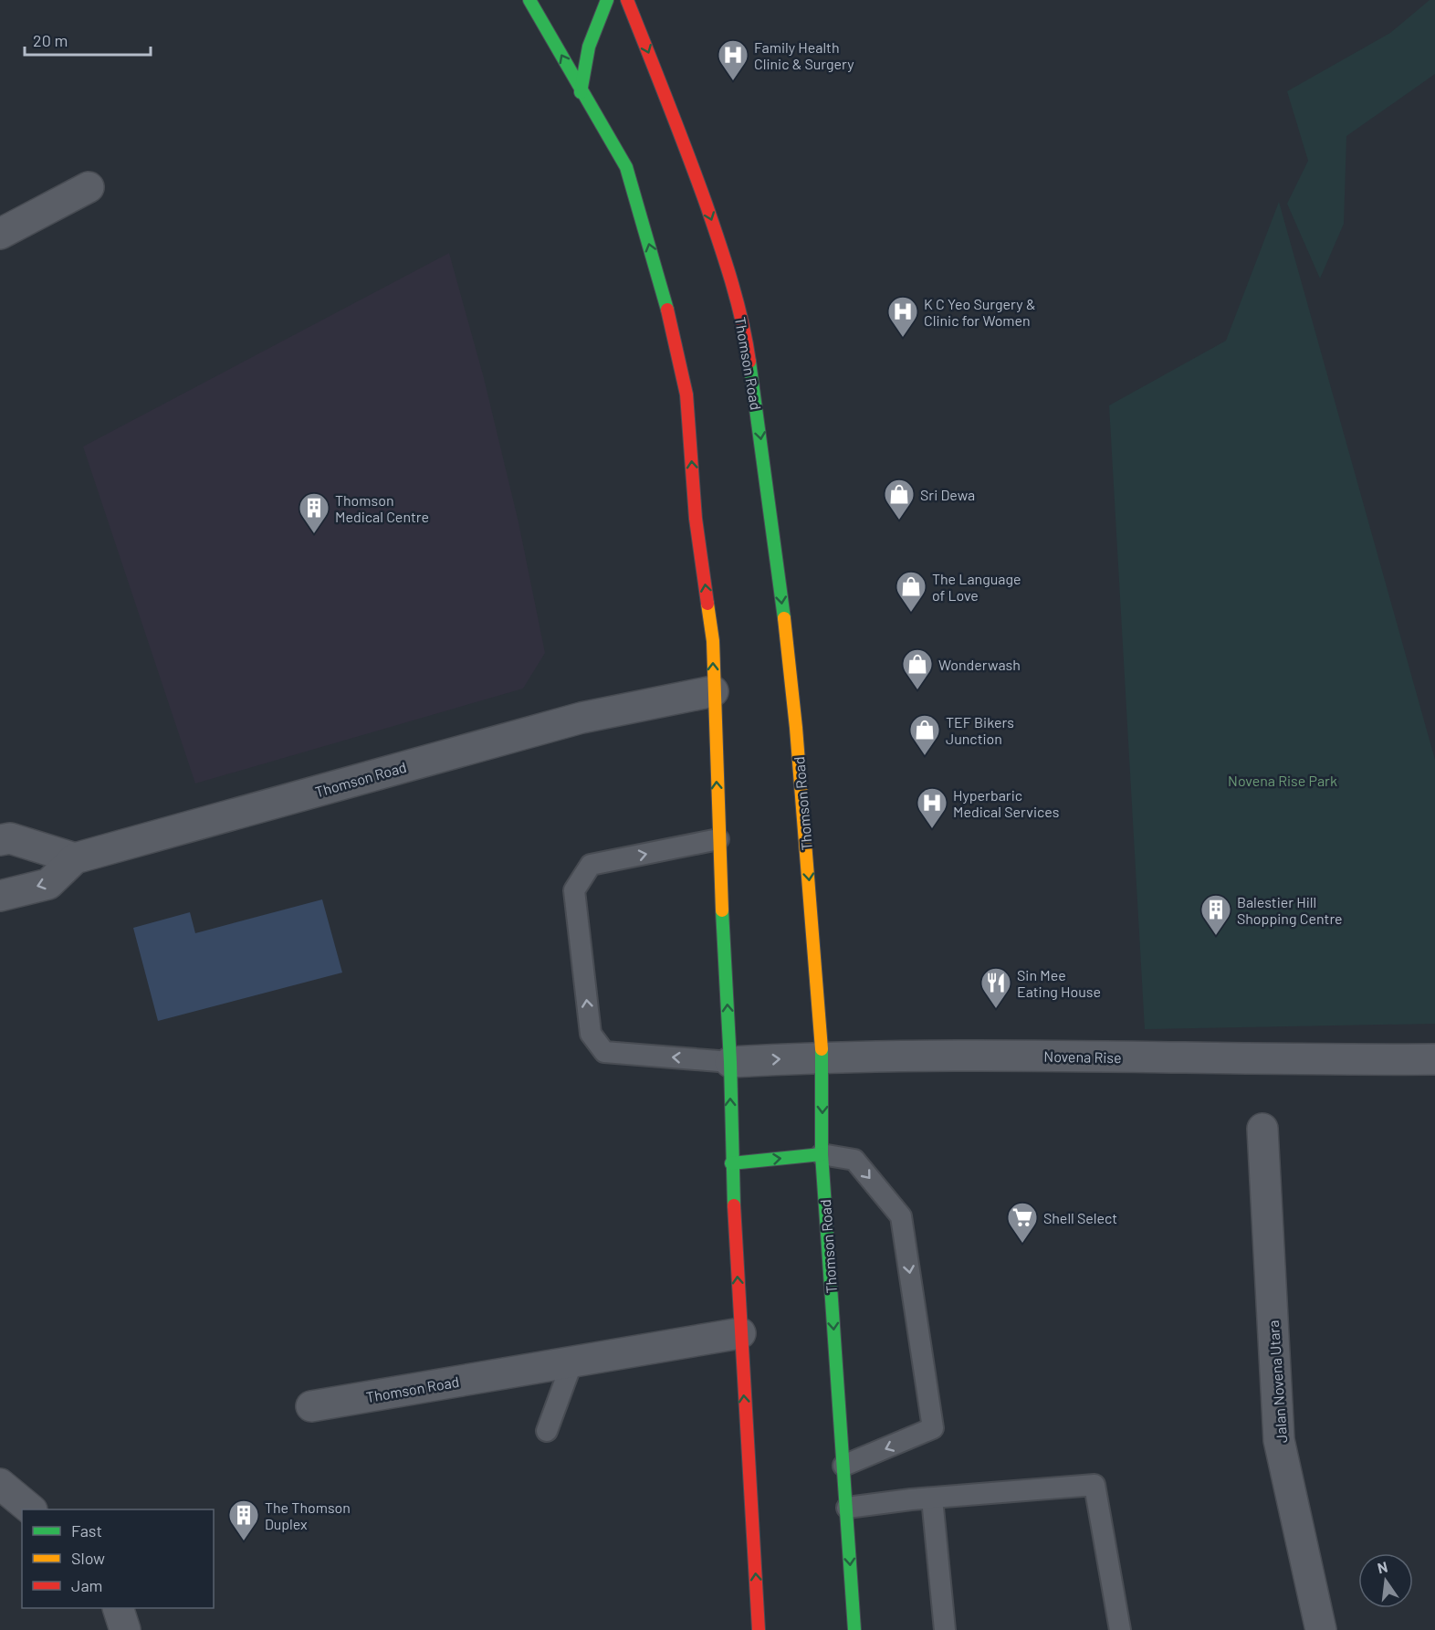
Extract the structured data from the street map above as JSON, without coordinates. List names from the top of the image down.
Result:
{
  "streets": {
    "main road": ["Thomson Road"],
    "street": ["Novena Rise", "Jalan Novena Utara"]
  },
  "crossings": [
    ["Thomson Road", "Novena Rise"]
  ],
  "parks": ["Novena Rise Park"],
  "places": {
    "hospital": ["Family Health Clinic & Surgery", "K C Yeo Surgery & Clinic for Women", "Hyperbaric Medical Services"],
    "shop": [
      "Sri Dewa",
      "The Language of Love",
      "Wonderwash",
      "TEF Bikers Junction"
    ],
    "building": ["Thomson Medical Centre", "Balestier Hill Shopping Centre", "The Thomson Duplex"],
    "restaurant": ["Sin Mee Eating House"],
    "supermarket": ["Shell Select"]
  },
  "legend": ["Fast", "Slow", "Jam"],
  "scale_bar": "20 m",
  "north": "top"
}
